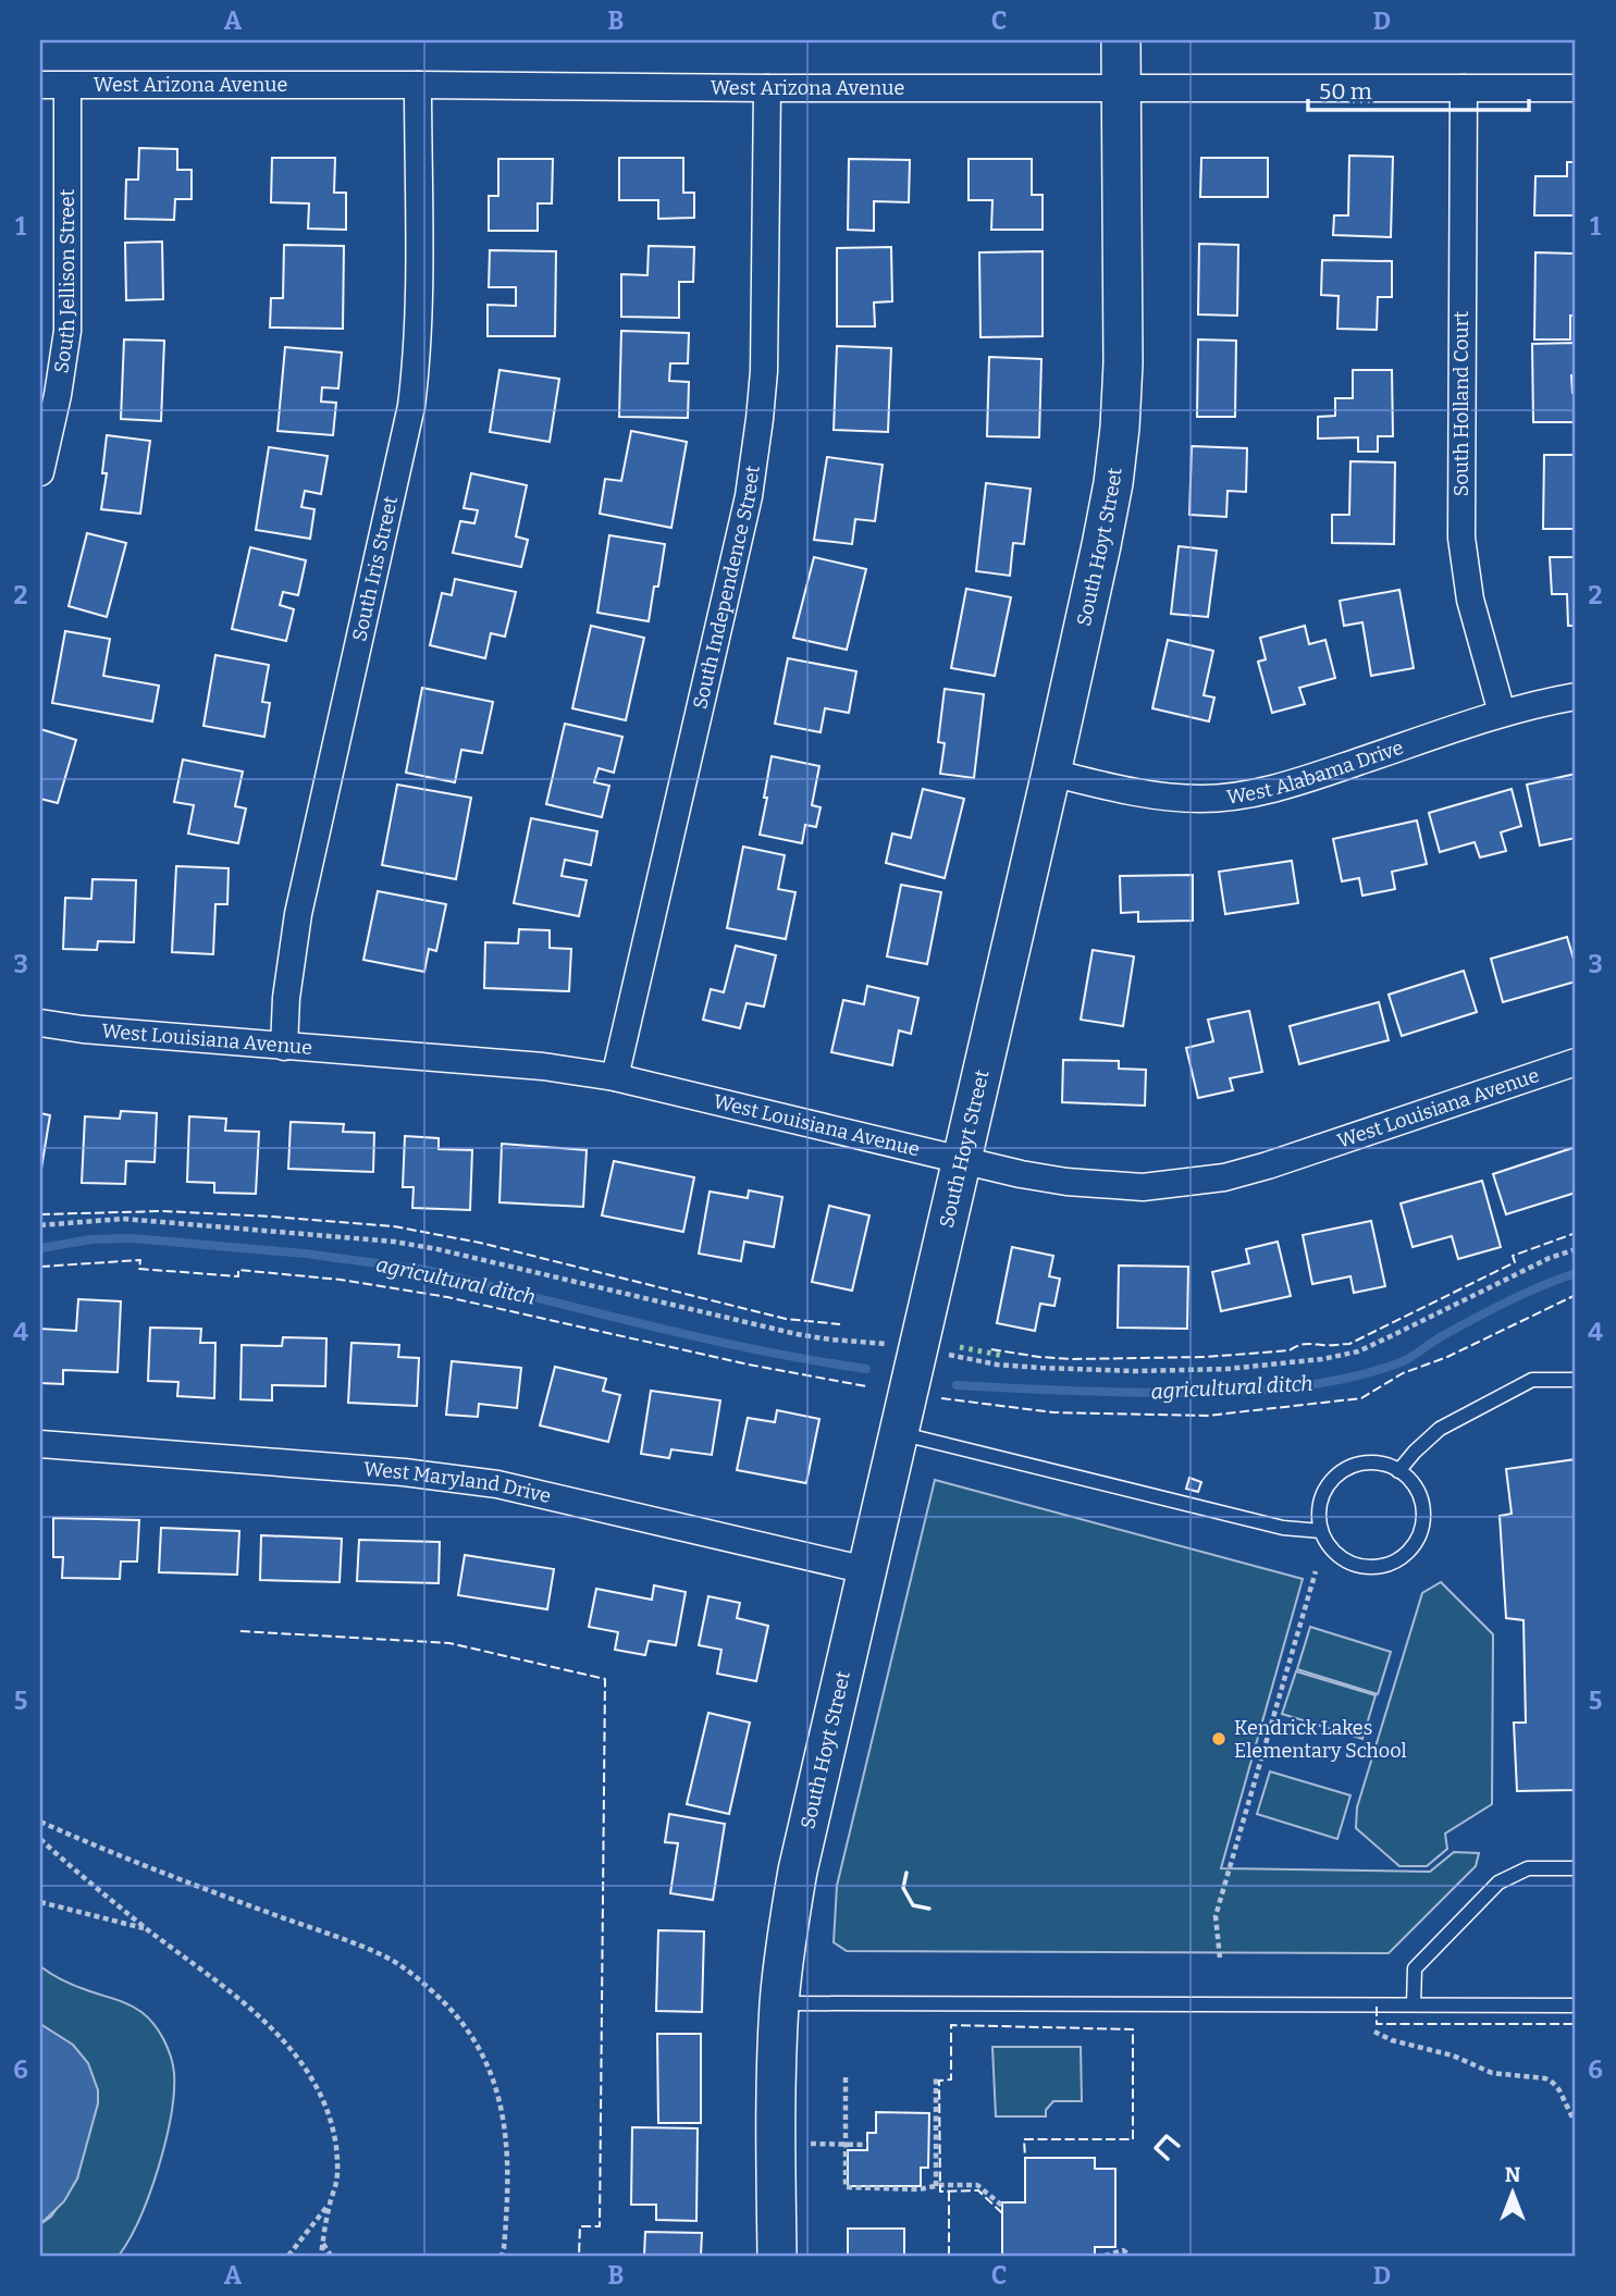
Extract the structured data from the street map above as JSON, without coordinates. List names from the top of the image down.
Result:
{
  "streets": {
    "street": [
      "West Arizona Avenue",
      "South Jellison Street",
      "South Holland Court",
      "South Hoyt Street",
      "South Iris Street",
      "South Independence Street",
      "West Alabama Drive",
      "West Louisiana Avenue",
      "West Maryland Drive"
    ]
  },
  "crossings": [
    ["West Arizona Avenue", "South Jellison Street"],
    ["West Arizona Avenue", "South Holland Court"],
    ["West Arizona Avenue", "South Hoyt Street"],
    ["West Arizona Avenue", "South Iris Street"],
    ["West Arizona Avenue", "South Independence Street"],
    ["South Holland Court", "West Alabama Drive"],
    ["South Hoyt Street", "West Alabama Drive"],
    ["South Hoyt Street", "West Louisiana Avenue"],
    ["South Hoyt Street", "West Maryland Drive"],
    ["South Iris Street", "West Louisiana Avenue"],
    ["South Independence Street", "West Louisiana Avenue"]
  ],
  "water": ["agricultural ditch"],
  "places": ["Kendrick Lakes Elementary School"],
  "scale_bar": "50 m",
  "north": "top",
  "grid": {
    "columns": [
      "A",
      "B",
      "C",
      "D"
    ],
    "rows": [
      "1",
      "2",
      "3",
      "4",
      "5",
      "6"
    ]
  }
}
